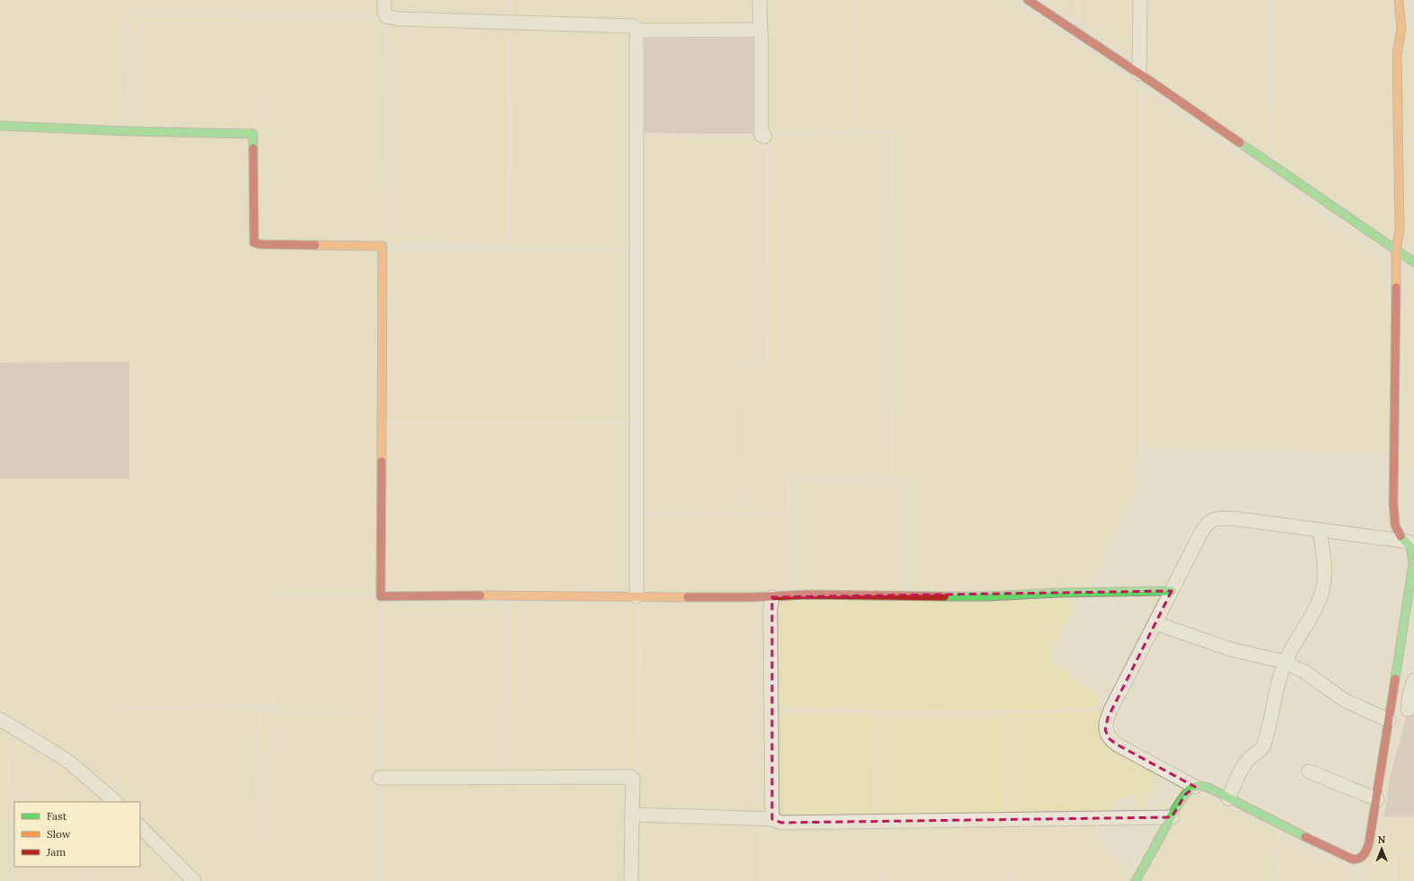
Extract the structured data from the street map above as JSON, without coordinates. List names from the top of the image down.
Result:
{
  "legend": ["Fast", "Slow", "Jam"],
  "north": "top"
}
